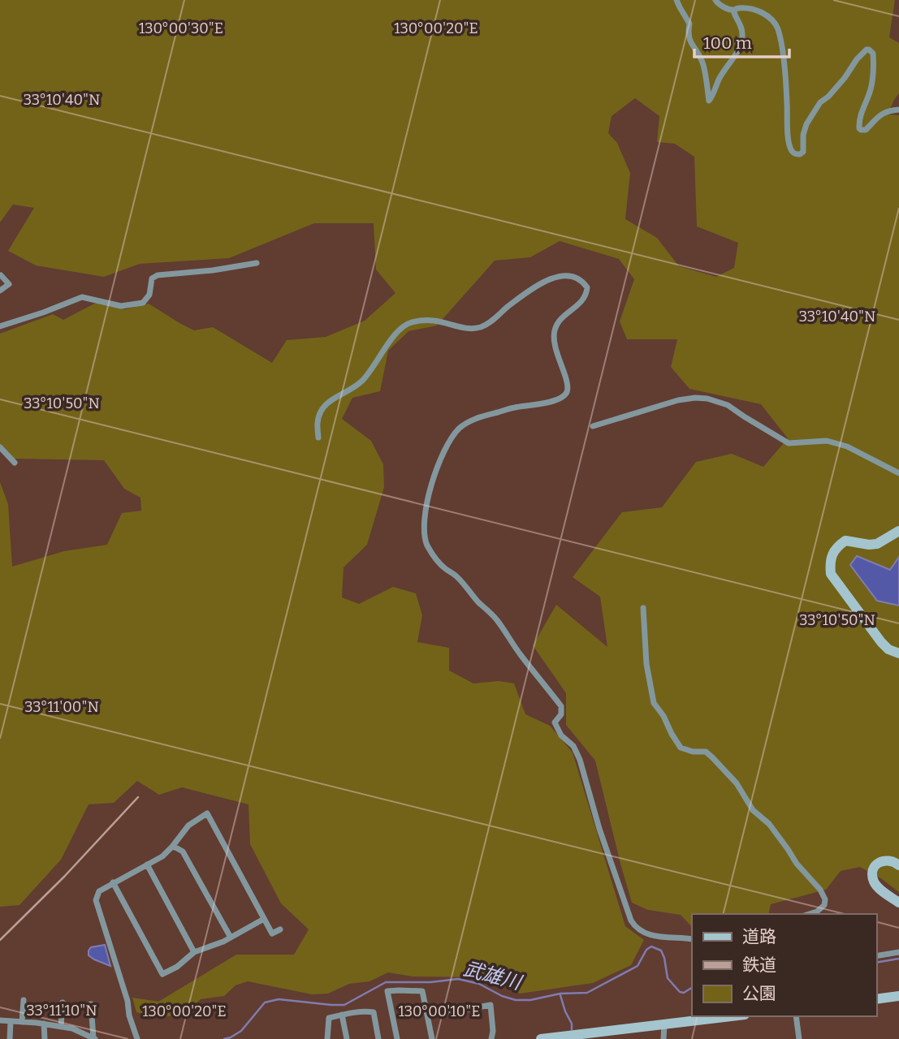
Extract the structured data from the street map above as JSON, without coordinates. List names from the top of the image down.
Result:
{
  "water": ["武雄川"],
  "legend": ["道路", "鉄道", "公園"],
  "scale_bar": "100 m",
  "coordinates": [
    "130°00'30\"E",
    "130°00'20\"E",
    "33°10'40\"N",
    "33°10'50\"N",
    "33°11'00\"N",
    "33°11'10\"N",
    "130°00'10\"E"
  ]
}
